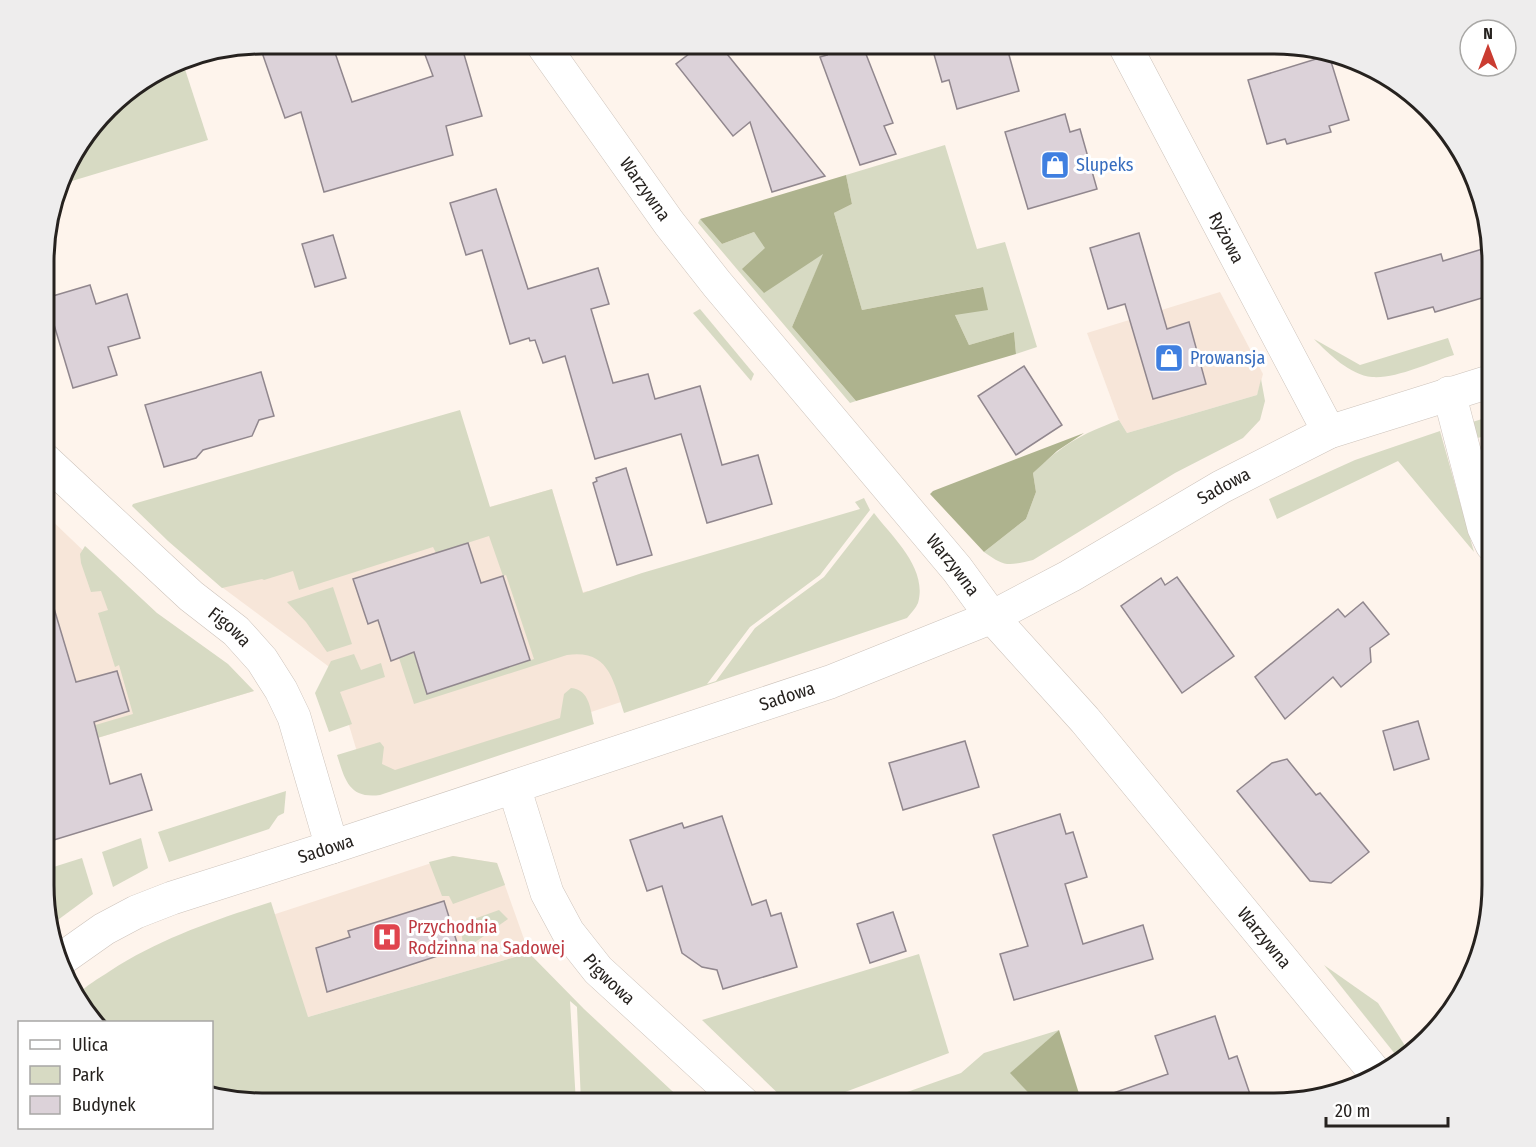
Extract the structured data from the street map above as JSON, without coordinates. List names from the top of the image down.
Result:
{
  "streets": {
    "street": [
      "Warzywna",
      "Ryżowa",
      "Sadowa",
      "Figowa",
      "Pigwowa"
    ]
  },
  "crossings": [
    ["Warzywna", "Sadowa"],
    ["Ryżowa", "Sadowa"],
    ["Sadowa", "Figowa"],
    ["Sadowa", "Pigwowa"]
  ],
  "places": {
    "shop": ["Slupeks", "Prowansja"],
    "hospital": ["Przychodnia Rodzinna na Sadowej"]
  },
  "legend": ["Ulica", "Park", "Budynek"],
  "scale_bar": "20 m",
  "north": "top"
}
